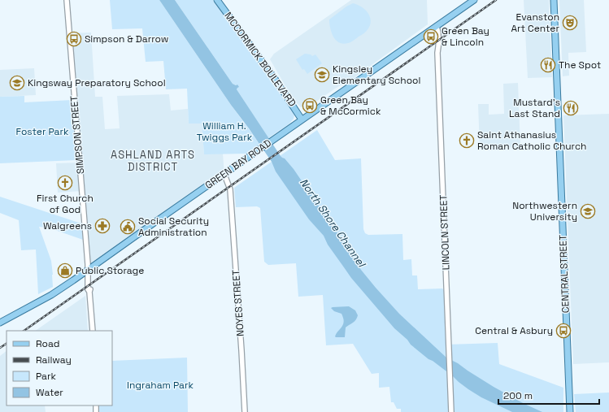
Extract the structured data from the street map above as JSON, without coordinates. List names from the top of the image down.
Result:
{
  "streets": {
    "main road": ["MCCORMICK BOULEVARD", "GREEN BAY ROAD", "CENTRAL STREET"],
    "street": ["SIMPSON STREET", "LINCOLN STREET", "NOYES STREET"]
  },
  "crossings": [
    ["MCCORMICK BOULEVARD", "GREEN BAY ROAD"],
    ["SIMPSON STREET", "GREEN BAY ROAD"],
    ["GREEN BAY ROAD", "LINCOLN STREET"],
    ["GREEN BAY ROAD", "NOYES STREET"]
  ],
  "districts": ["ASHLAND ARTS DISTRICT"],
  "water": ["North Shore Channel"],
  "parks": ["William H. Twiggs Park", "Foster Park", "Ingraham Park"],
  "places": {
    "theatre": ["Evanston Art Center"],
    "bus stop": [
      "Green Bay & Lincoln",
      "Simpson & Darrow",
      "Green Bay & McCormick",
      "Central & Asbury"
    ],
    "restaurant": ["The Spot", "Mustard's Last Stand"],
    "school or university": ["Kingsley Elementary School", "Kingsway Preparatory School", "Northwestern University"],
    "church": ["Saint Athanasius Roman Catholic Church", "First Church of God"],
    "pharmacy": ["Walgreens"],
    "public building": ["Social Security Administration"],
    "shop": ["Public Storage"]
  },
  "legend": [
    "Road",
    "Railway",
    "Park",
    "Water"
  ],
  "scale_bar": "200 m"
}
